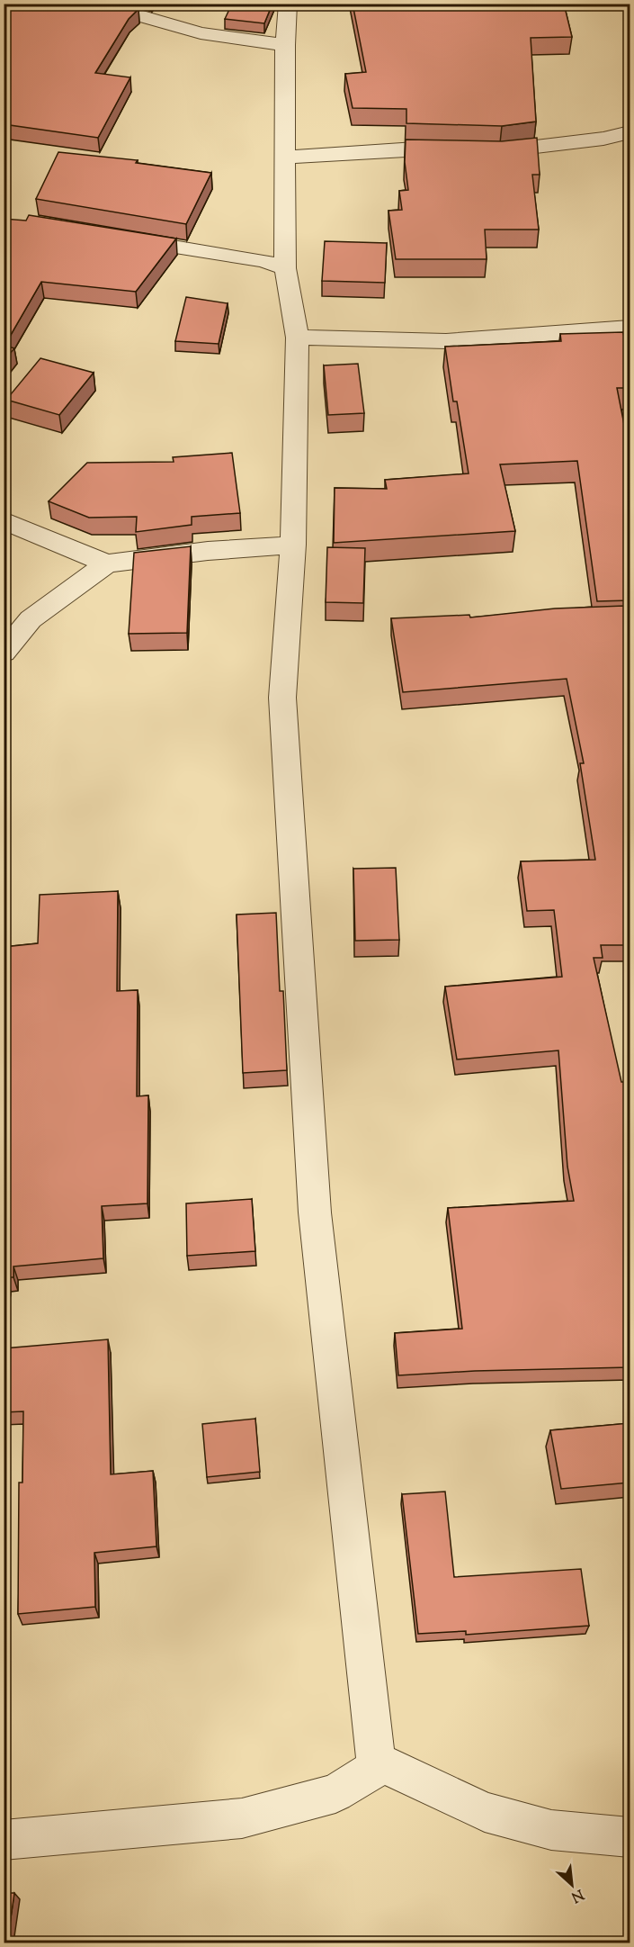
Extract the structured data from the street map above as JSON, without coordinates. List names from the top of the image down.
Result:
{
  "north": "bottom right"
}
